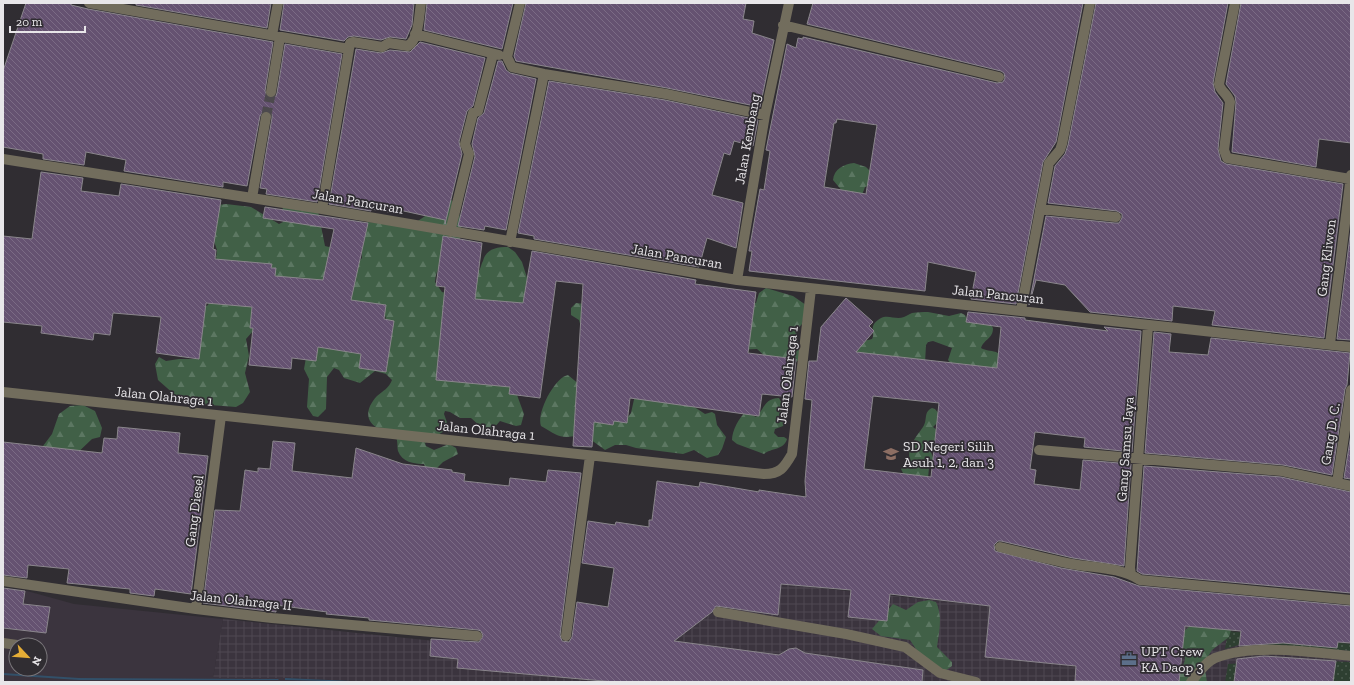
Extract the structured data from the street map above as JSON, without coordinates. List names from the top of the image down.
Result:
{
  "streets": {
    "street": [
      "Jalan Kembang",
      "Jalan Pancuran",
      "Gang Kliwon",
      "Jalan Olahraga 1",
      "Gang D. C.",
      "Gang Samsu Jaya",
      "Gang Diesel",
      "Jalan Olahraga II"
    ]
  },
  "crossings": [
    ["Jalan Kembang", "Jalan Pancuran"],
    ["Jalan Pancuran", "Gang Kliwon"],
    ["Jalan Pancuran", "Jalan Olahraga 1"],
    ["Jalan Pancuran", "Gang Samsu Jaya"],
    ["Jalan Olahraga 1", "Gang Diesel"],
    ["Gang Diesel", "Jalan Olahraga II"]
  ],
  "places": {
    "school or university": ["SD Negeri Silih Asuh 1, 2, dan 3"],
    "office": ["UPT Crew KA Daop 3"]
  },
  "scale_bar": "20 m",
  "north": "bottom right"
}
